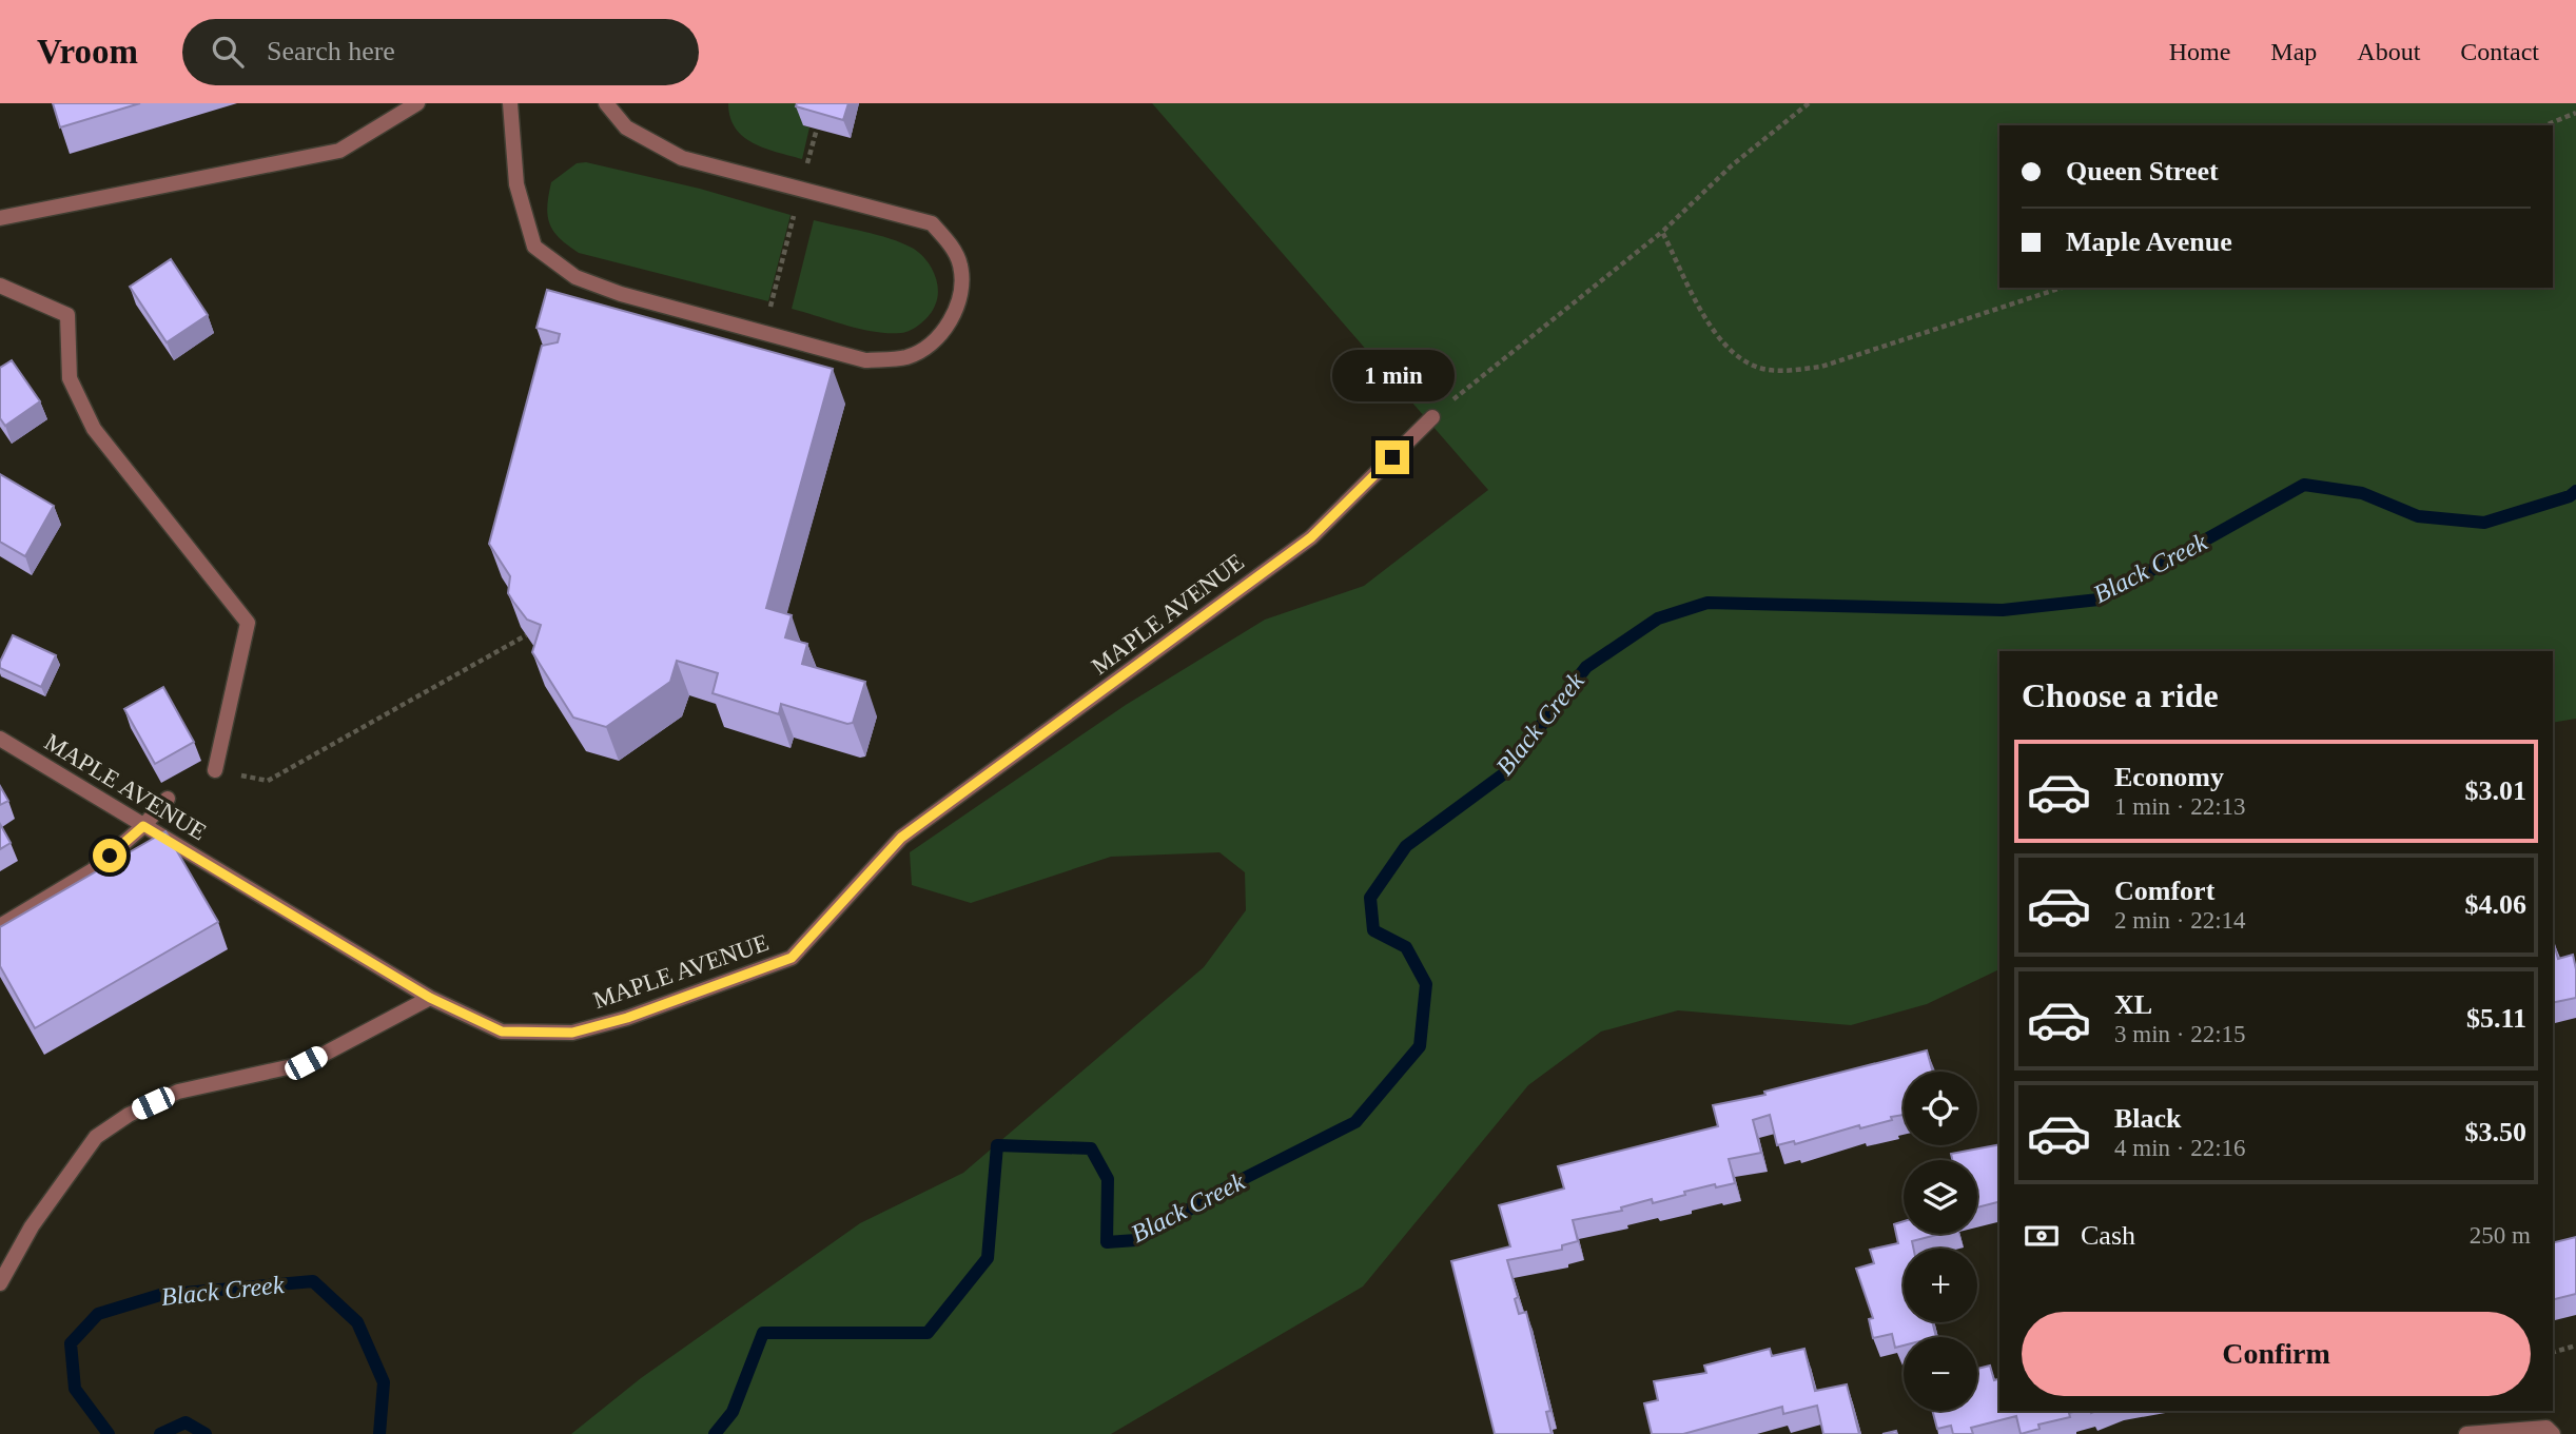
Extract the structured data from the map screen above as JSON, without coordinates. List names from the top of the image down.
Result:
{
  "streets": {
    "lane": ["MAPLE AVENUE"]
  },
  "water": ["Black Creek"],
  "page": {
    "header": "Vroom",
    "search": "Search here",
    "nav": [
      "Home",
      "Map",
      "About",
      "Contact"
    ],
    "banner": ["Queen Street", "Maple Avenue"],
    "bubble": "1 min",
    "heading": "Choose a ride",
    "list": [
      {
        "name": "Economy",
        "note": "1 min · 22:13",
        "value": "$3.01"
      },
      {
        "name": "Comfort",
        "note": "2 min · 22:14",
        "value": "$4.06"
      },
      {
        "name": "XL",
        "note": "3 min · 22:15",
        "value": "$5.11"
      },
      {
        "name": "Black",
        "note": "4 min · 22:16",
        "value": "$3.50"
      }
    ],
    "map_buttons": ["+", "−"],
    "pay": ["Cash", "250 m"],
    "buttons": "Confirm"
  }
}
